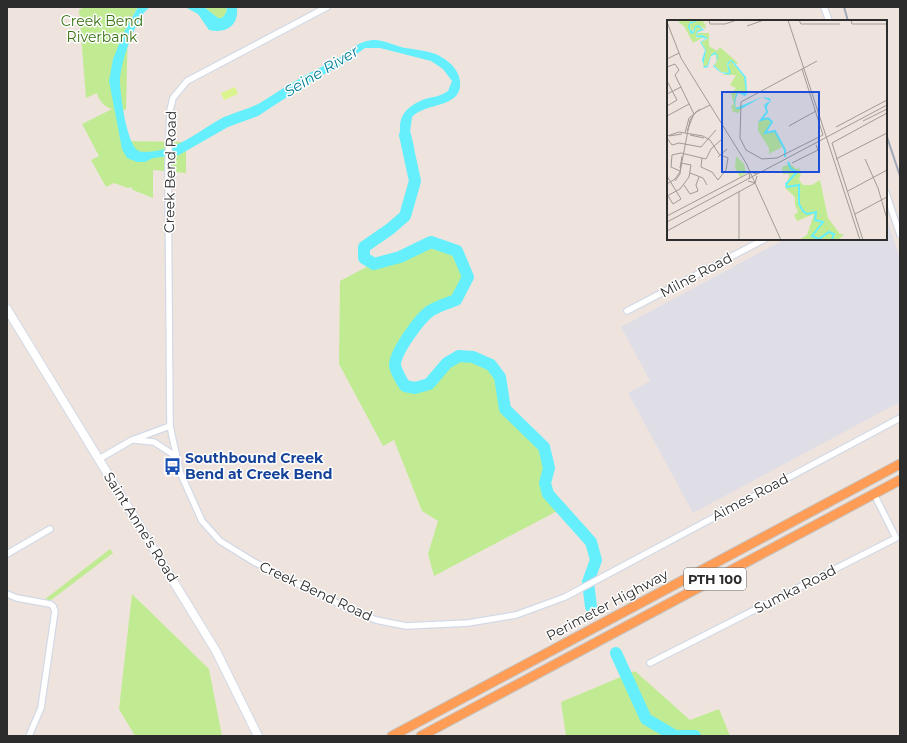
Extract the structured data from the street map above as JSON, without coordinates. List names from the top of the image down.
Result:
{
  "streets": {
    "highway": ["PTH 100", "Perimeter Highway"],
    "main road": ["Saint Anne's Road"],
    "street": [
      "Creek Bend Road",
      "Milne Road",
      "Aimes Road",
      "Sumka Road"
    ]
  },
  "crossings": [
    ["Creek Bend Road", "Aimes Road"],
    ["Sumka Road", "Perimeter Highway"]
  ],
  "water": ["Seine River"],
  "parks": ["Creek Bend Riverbank"],
  "places": {
    "bus stop": ["Southbound Creek Bend at Creek Bend"]
  }
}
